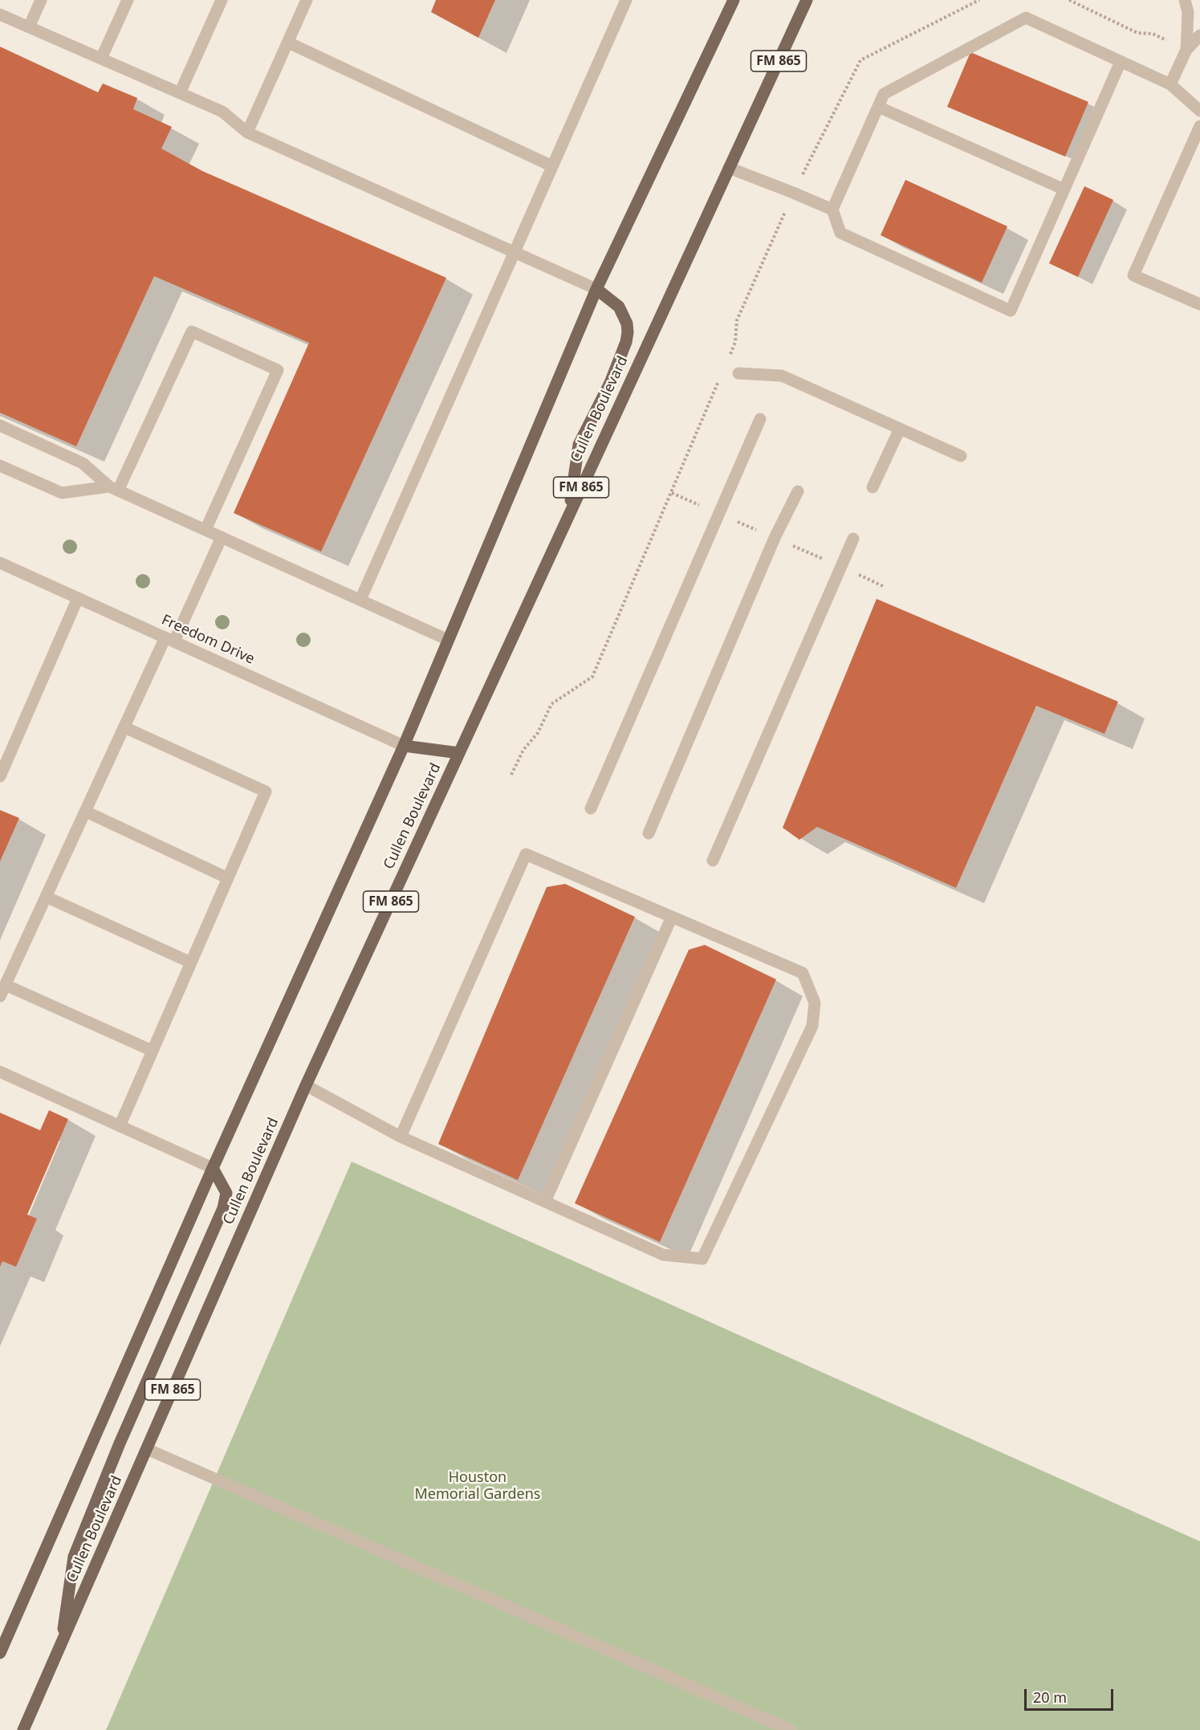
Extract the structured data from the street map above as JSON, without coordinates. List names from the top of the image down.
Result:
{
  "streets": {
    "main road": ["FM 865", "Cullen Boulevard"],
    "street": ["Freedom Drive"]
  },
  "parks": ["Houston Memorial Gardens"],
  "scale_bar": "20 m"
}
